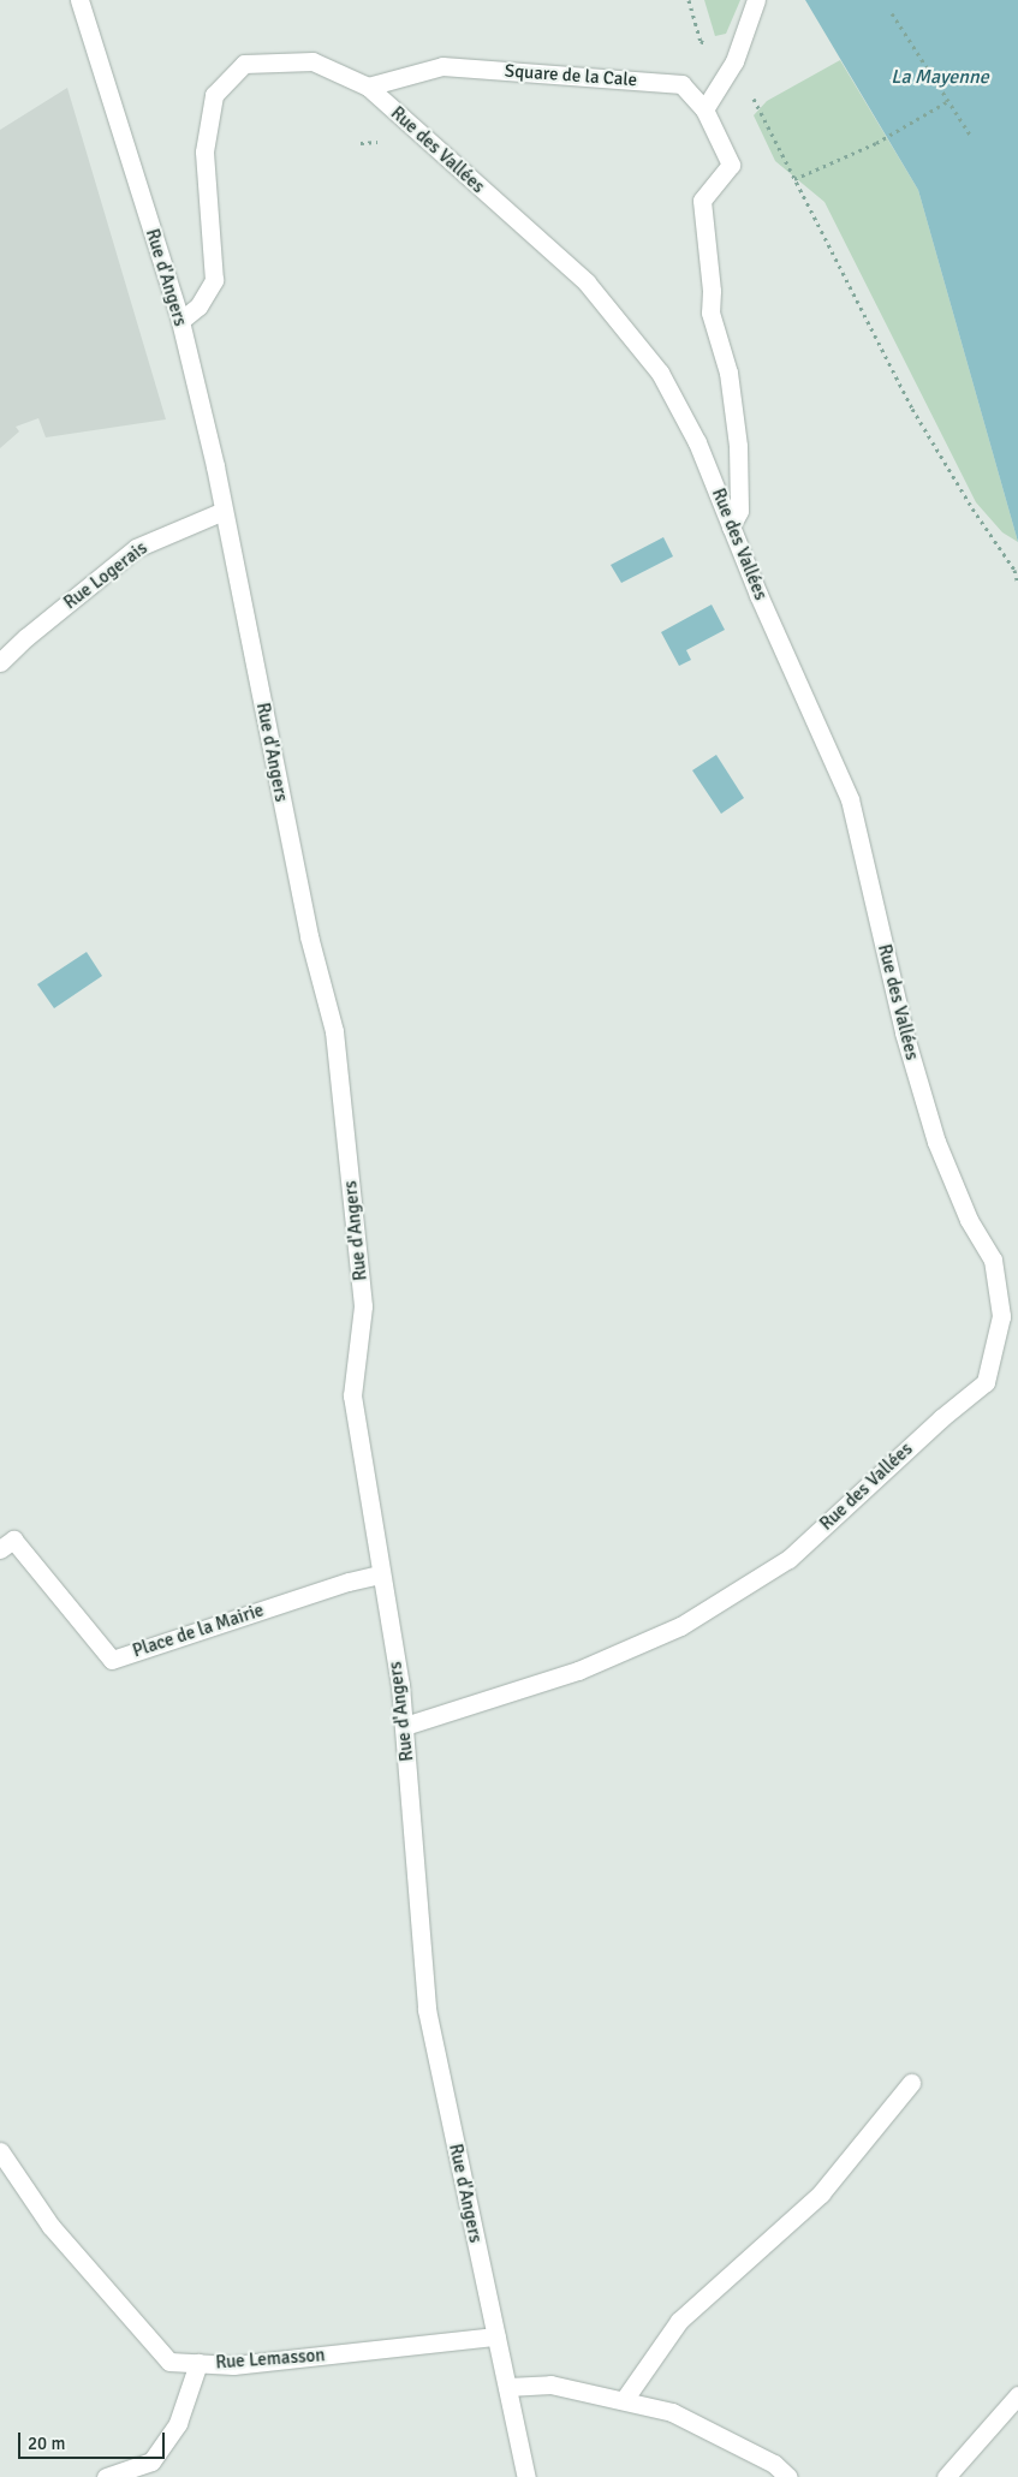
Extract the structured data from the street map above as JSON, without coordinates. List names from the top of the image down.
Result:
{
  "streets": {
    "street": [
      "Square de la Cale",
      "Rue des Vallées",
      "Rue d'Angers",
      "Rue Logerais",
      "Place de la Mairie",
      "Rue Lemasson"
    ]
  },
  "crossings": [
    ["Square de la Cale", "Rue des Vallées"],
    ["Rue des Vallées", "Rue d'Angers"],
    ["Rue d'Angers", "Rue Logerais"],
    ["Rue d'Angers", "Place de la Mairie"],
    ["Rue d'Angers", "Rue Lemasson"]
  ],
  "water": ["La Mayenne"],
  "scale_bar": "20 m"
}
